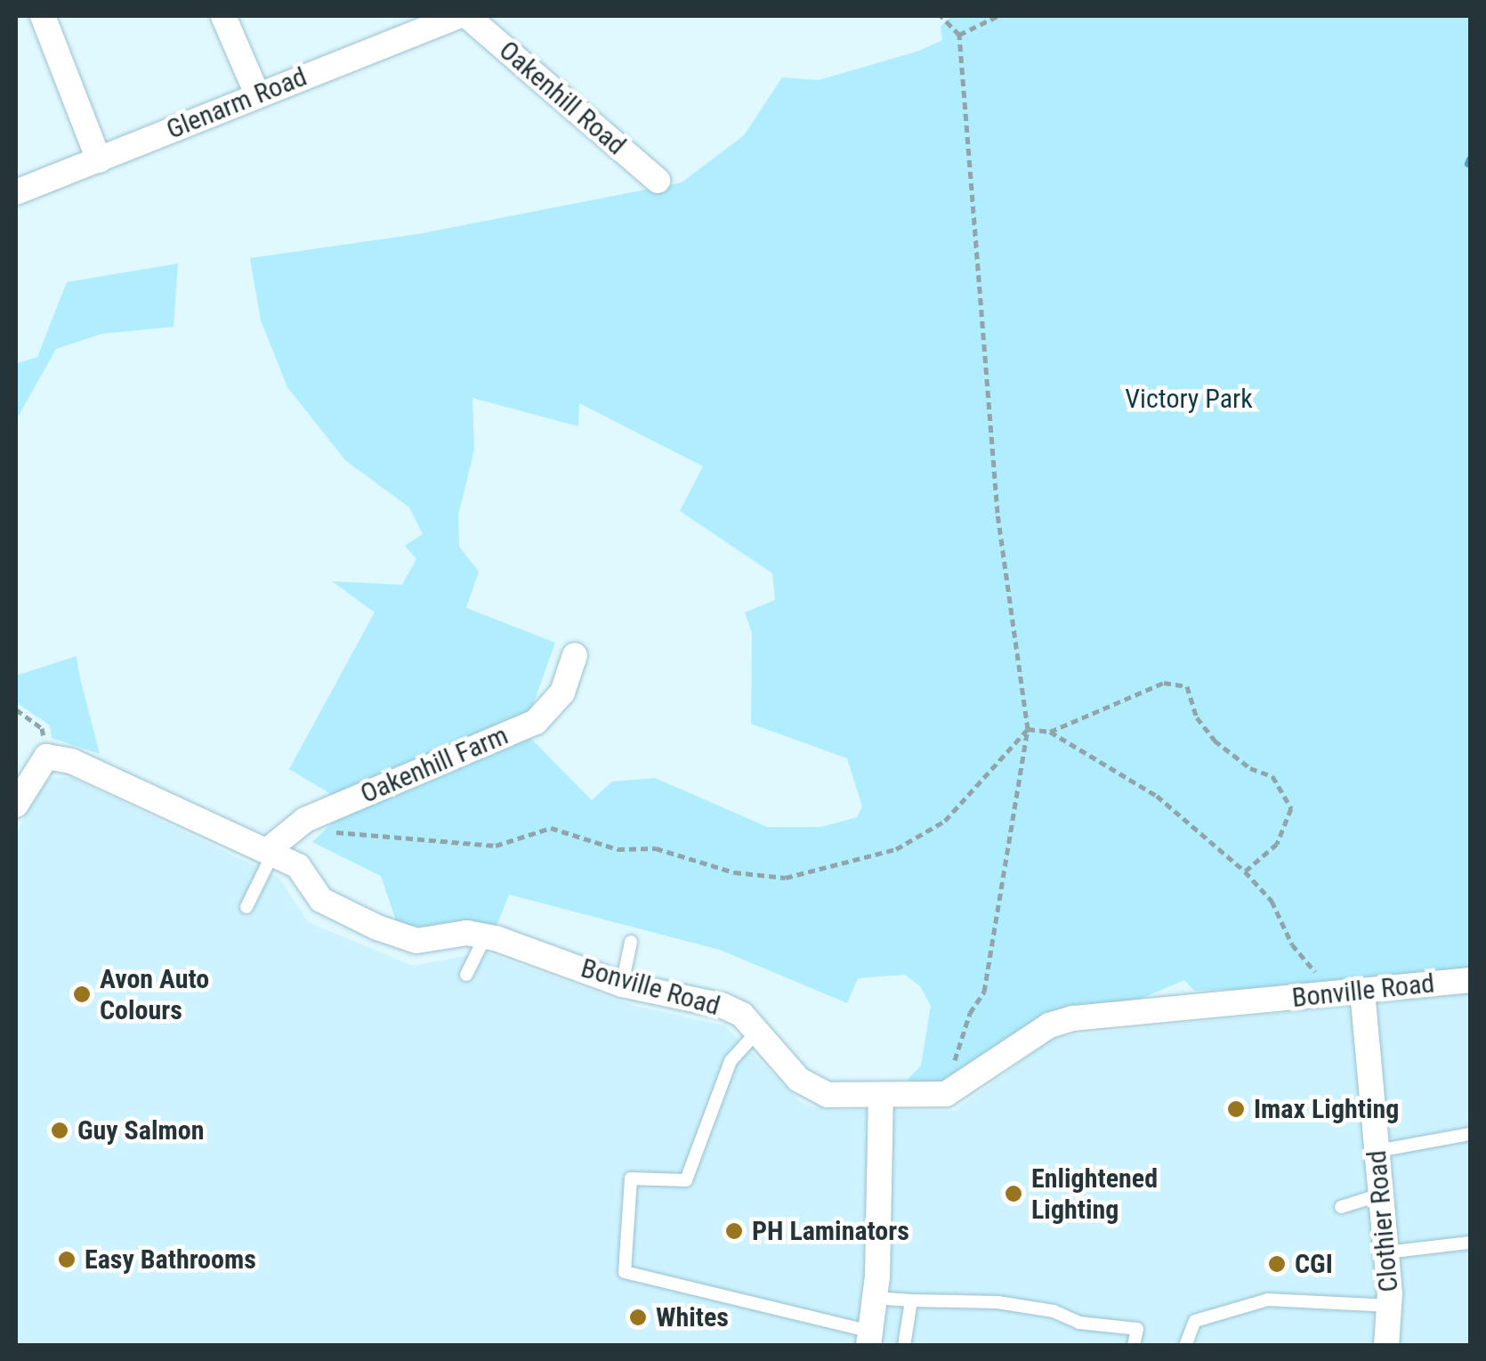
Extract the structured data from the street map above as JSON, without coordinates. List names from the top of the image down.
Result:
{
  "streets": {
    "street": [
      "Oakenhill Road",
      "Glenarm Road",
      "Oakenhill Farm",
      "Bonville Road",
      "Clothier Road"
    ]
  },
  "crossings": [
    ["Oakenhill Farm", "Bonville Road"],
    ["Bonville Road", "Clothier Road"]
  ],
  "parks": ["Victory Park"],
  "places": [
    "Avon Auto Colours",
    "Imax Lighting",
    "Guy Salmon",
    "Enlightened Lighting",
    "PH Laminators",
    "Easy Bathrooms",
    "CGI",
    "Whites"
  ]
}
